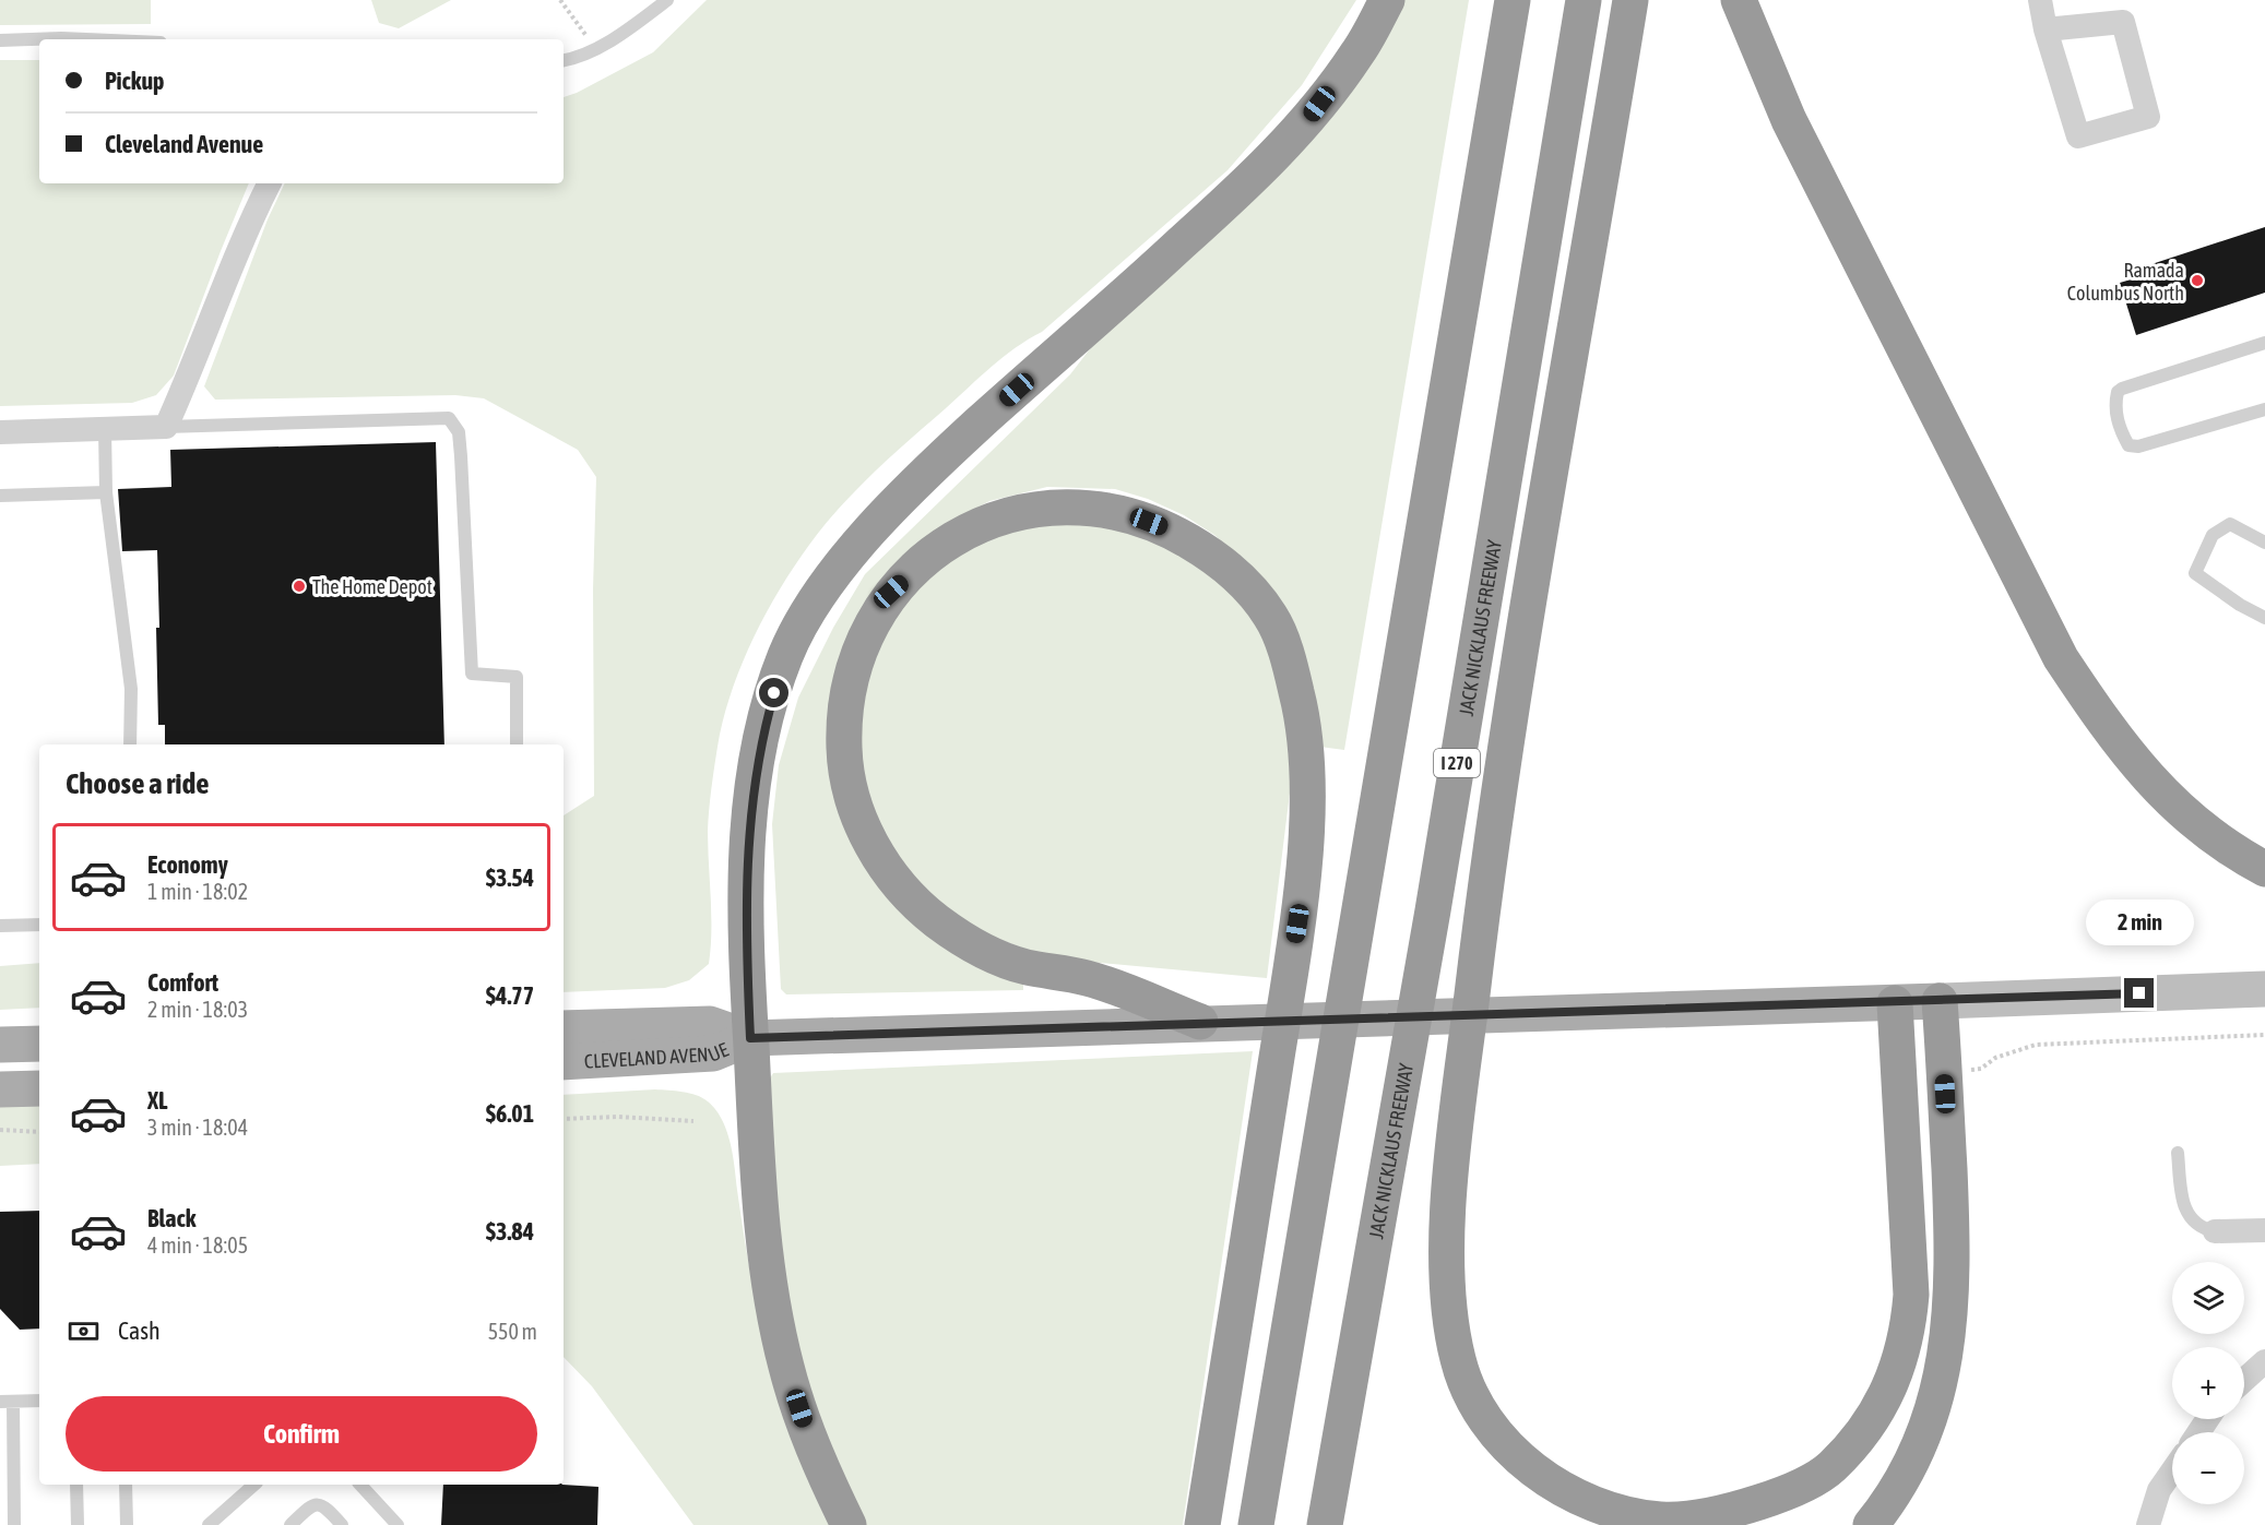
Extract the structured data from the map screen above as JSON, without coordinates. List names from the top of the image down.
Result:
{
  "streets": {
    "highway": ["JACK NICKLAUS FREEWAY", "I 270"],
    "main road": ["CLEVELAND AVENUE"]
  },
  "places": ["Ramada Columbus North", "The Home Depot"],
  "page": {
    "banner": ["Pickup", "Cleveland Avenue"],
    "heading": "Choose a ride",
    "list": [
      {
        "name": "Economy",
        "note": "1 min · 18:02",
        "value": "$3.54"
      },
      {
        "name": "Comfort",
        "note": "2 min · 18:03",
        "value": "$4.77"
      },
      {
        "name": "XL",
        "note": "3 min · 18:04",
        "value": "$6.01"
      },
      {
        "name": "Black",
        "note": "4 min · 18:05",
        "value": "$3.84"
      }
    ],
    "bubble": "2 min",
    "map_buttons": ["+", "−"],
    "pay": ["Cash", "550 m"],
    "buttons": "Confirm"
  }
}
